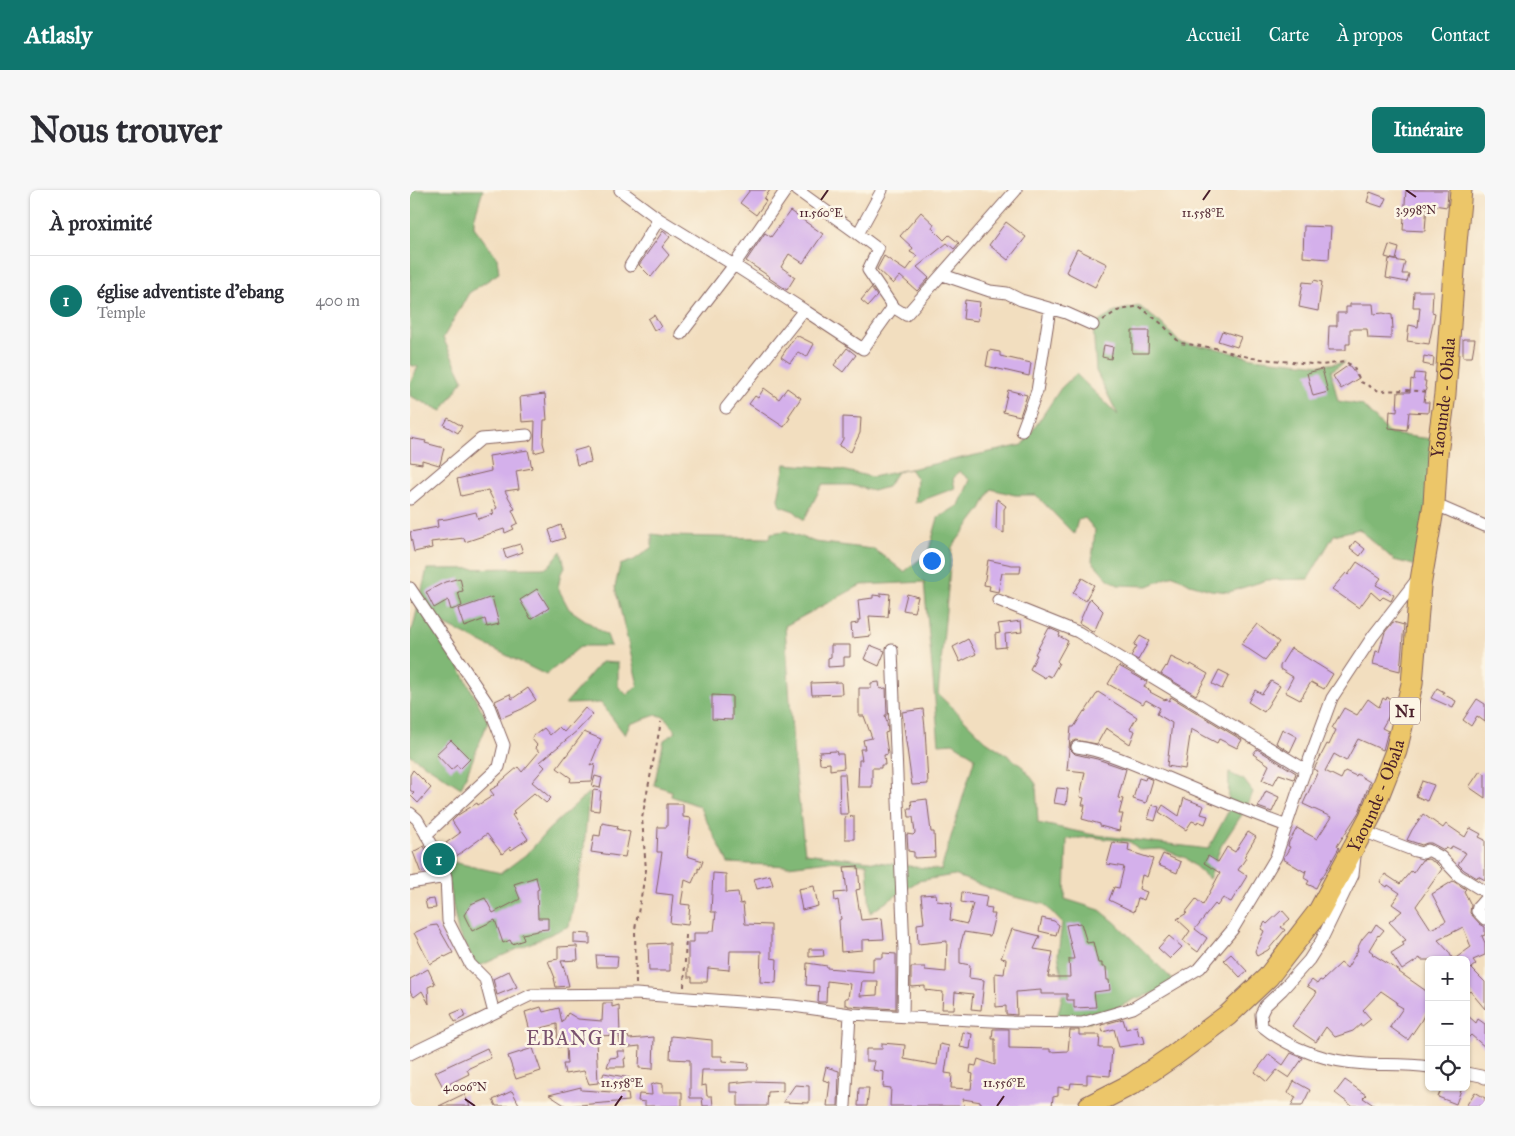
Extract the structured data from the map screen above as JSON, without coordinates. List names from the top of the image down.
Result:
{
  "streets": {
    "highway": ["Yaounde - Obala", "N1"]
  },
  "districts": ["EBANG II"],
  "page": {
    "header": "Atlasly",
    "nav": [
      "Accueil",
      "Carte",
      "À propos",
      "Contact"
    ],
    "buttons": "Itinéraire",
    "title": "Nous trouver",
    "heading": "À proximité",
    "list": [
      {
        "mark": "1",
        "name": "église adventiste d'ebang",
        "note": "Temple",
        "value": "400 m"
      }
    ],
    "pins": "1",
    "map_buttons": ["+", "−"]
  },
  "coordinates": [
    "3.998°N",
    "11.560°E",
    "11.558°E",
    "11.556°E",
    "4.006°N"
  ]
}
